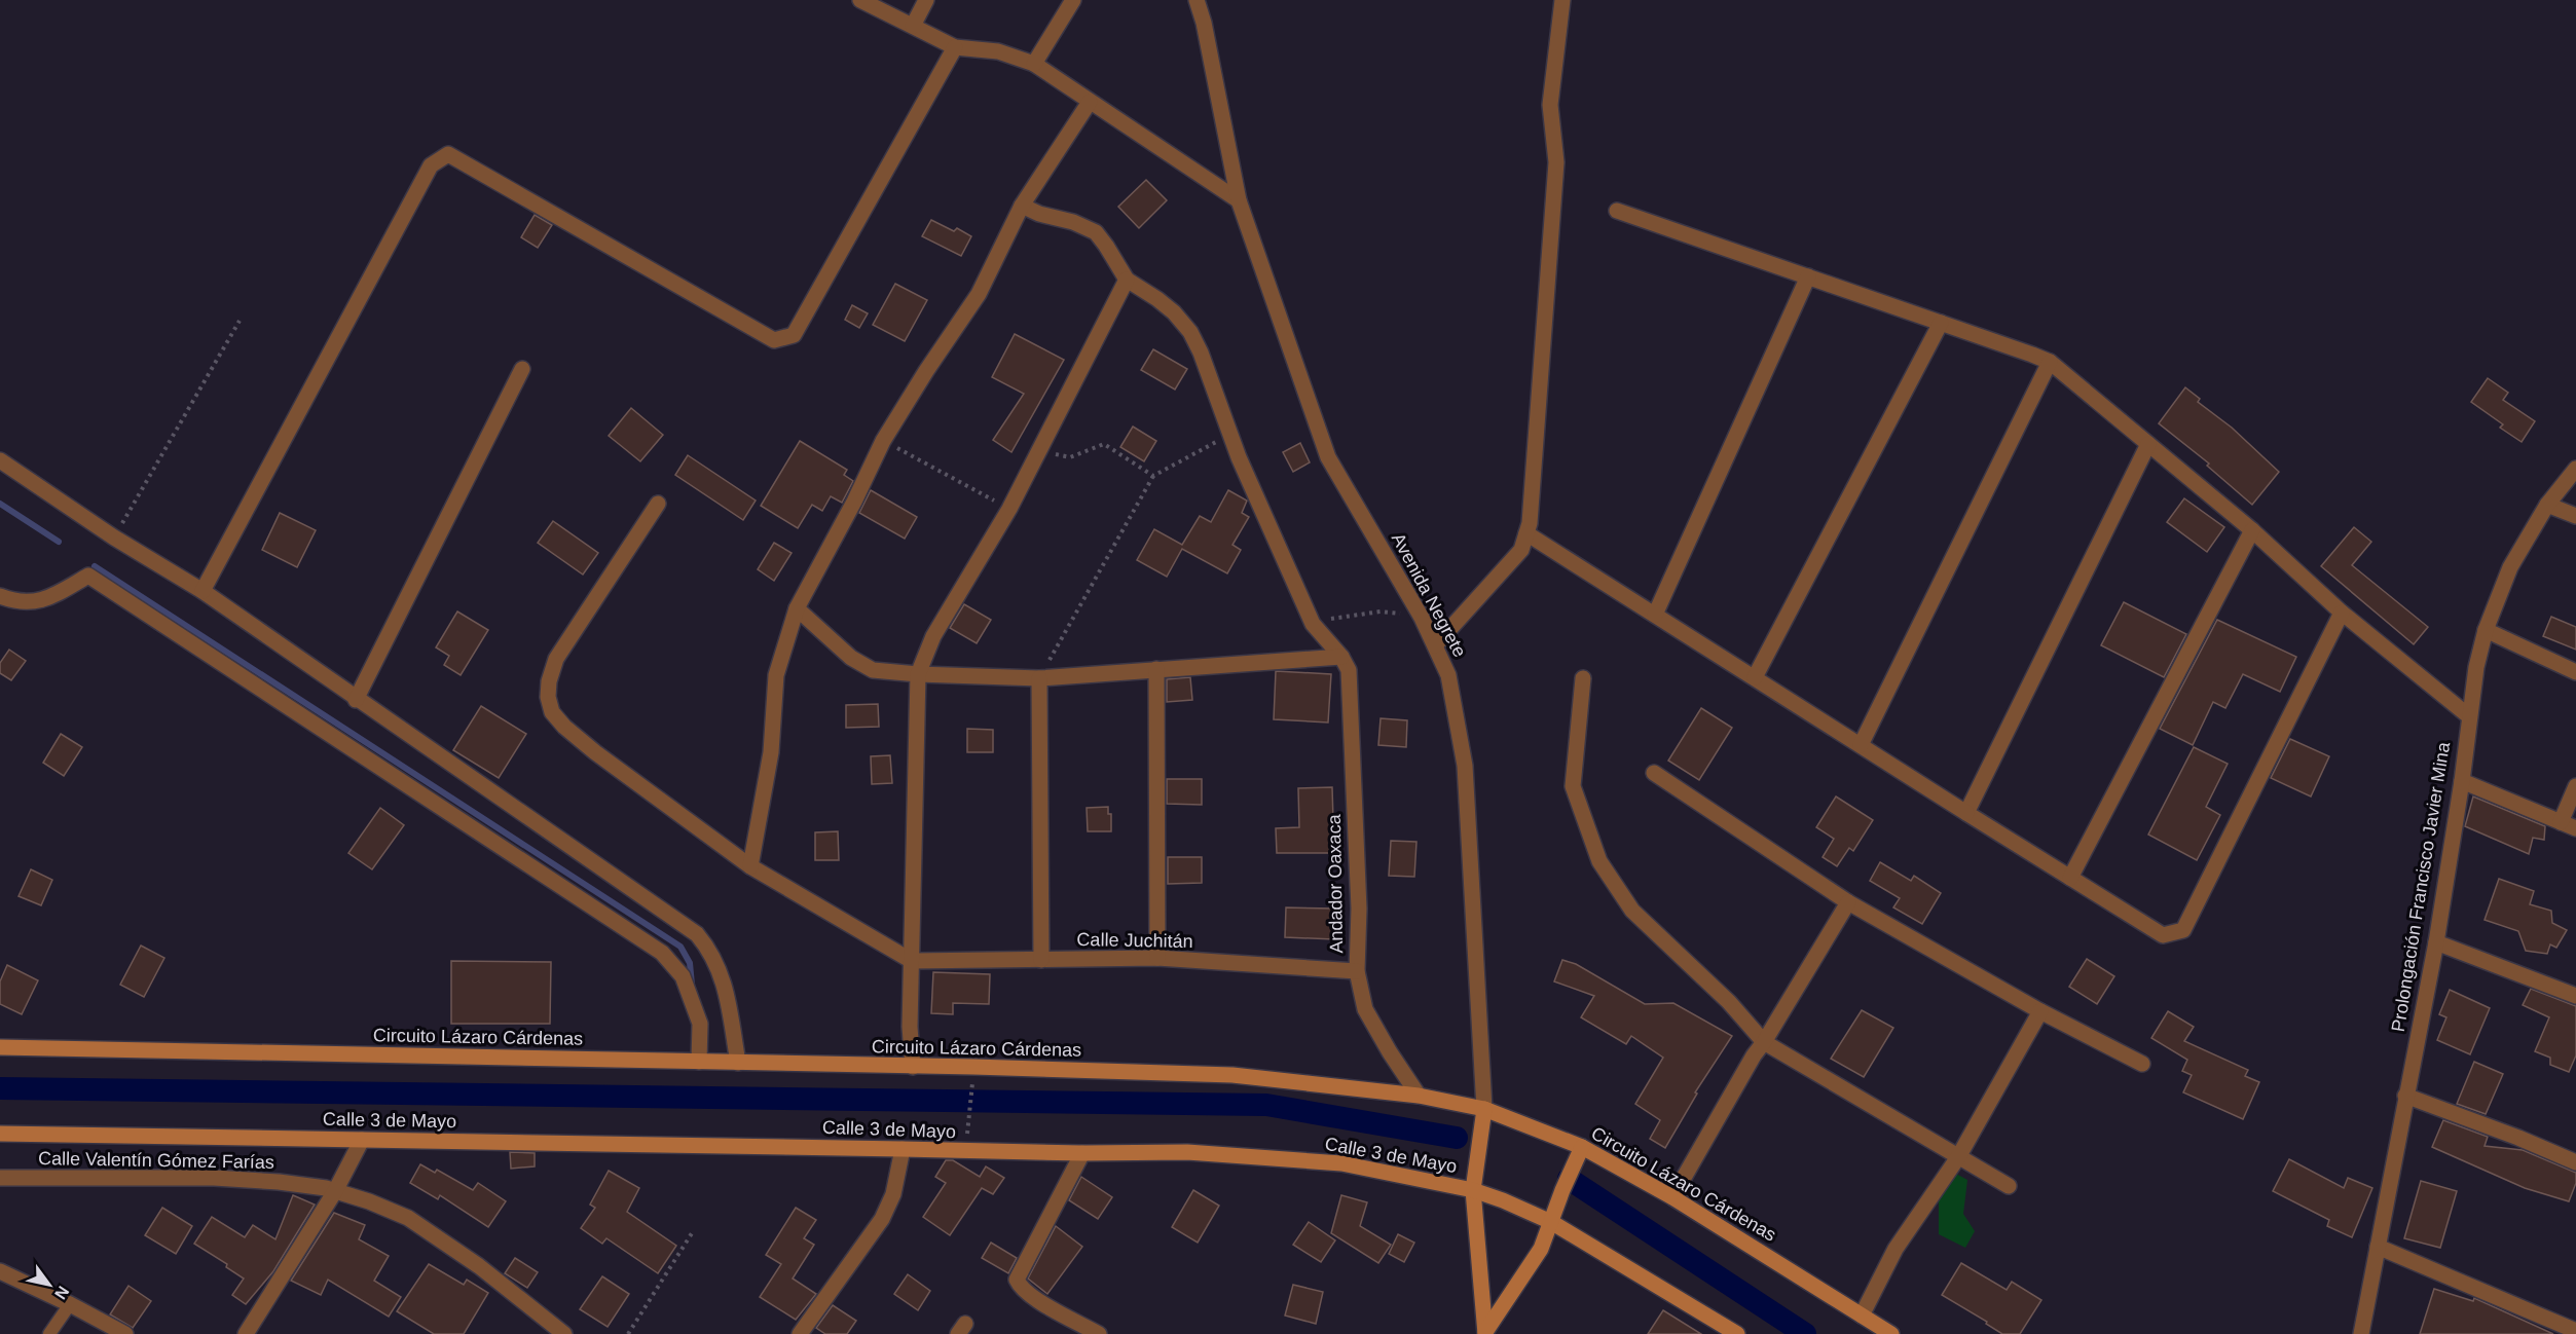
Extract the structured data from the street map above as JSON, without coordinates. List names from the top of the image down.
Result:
{
  "streets": {
    "street": [
      "Avenida Negrete",
      "Andador Oaxaca",
      "Prolongación Francisco Javier Mina",
      "Calle Juchitán",
      "Circuito Lázaro Cárdenas",
      "Calle 3 de Mayo",
      "Calle Valentín Gómez Farías"
    ]
  },
  "crossings": [
    ["Avenida Negrete", "Circuito Lázaro Cárdenas"],
    ["Andador Oaxaca", "Calle Juchitán"],
    ["Andador Oaxaca", "Circuito Lázaro Cárdenas"]
  ],
  "north": "bottom right"
}
